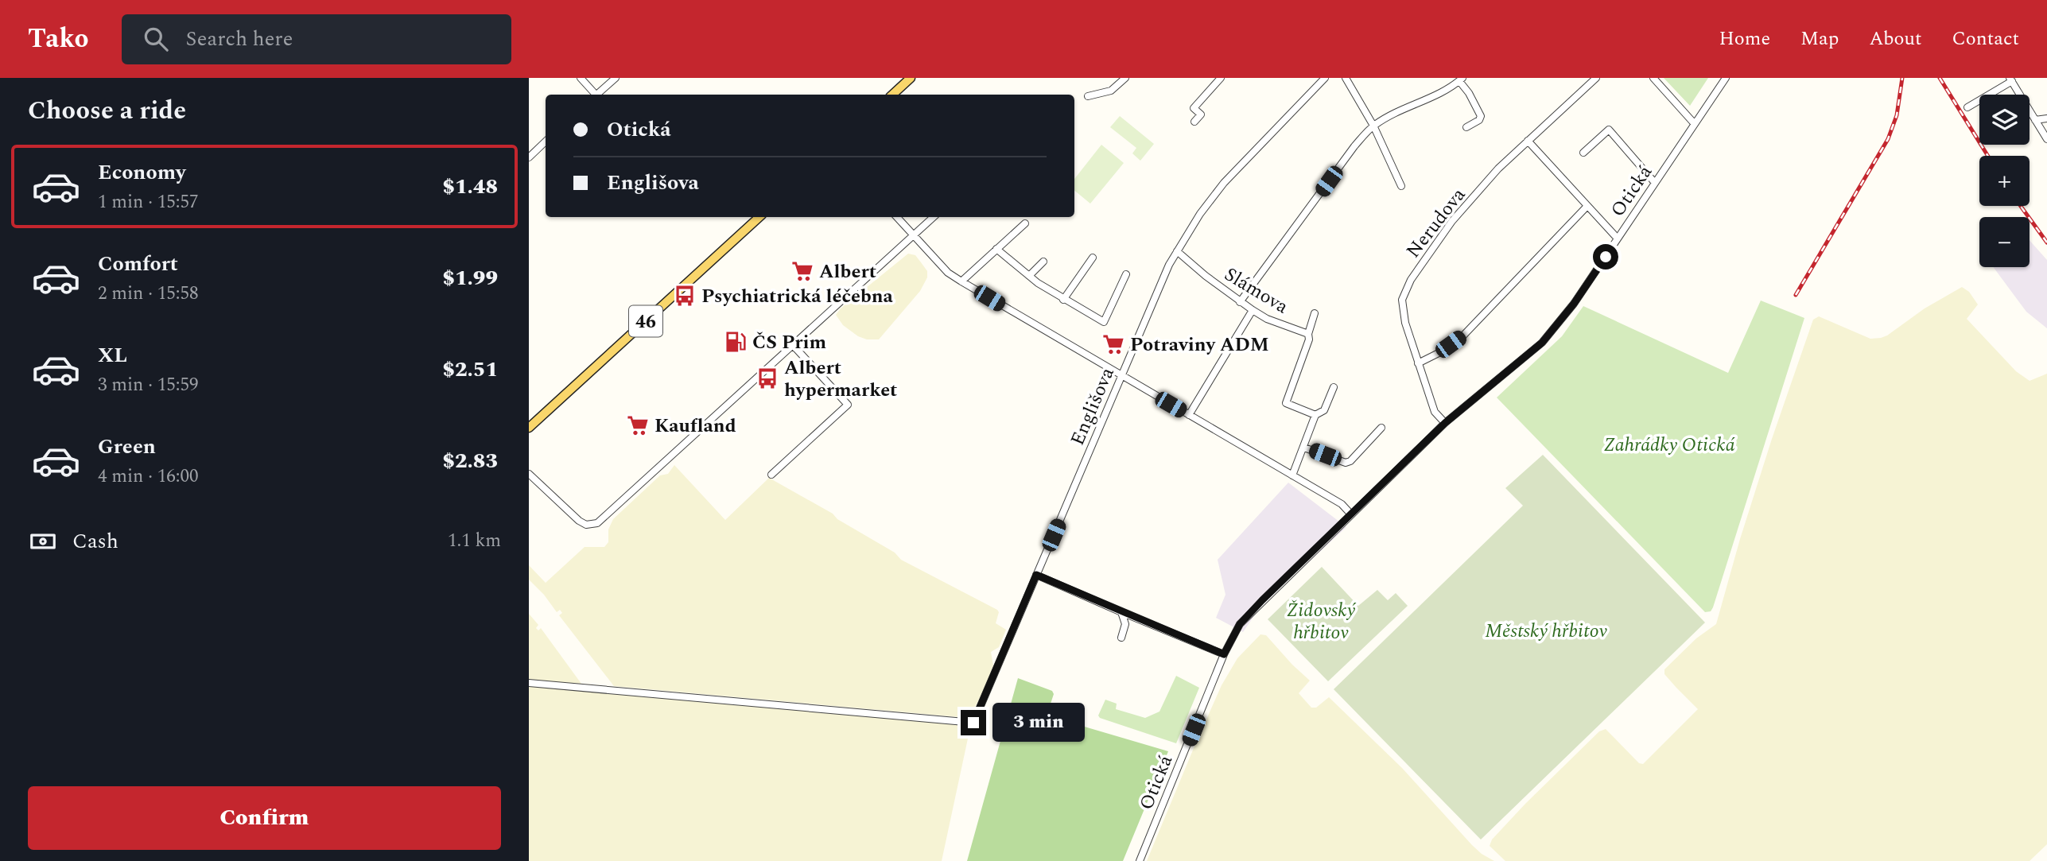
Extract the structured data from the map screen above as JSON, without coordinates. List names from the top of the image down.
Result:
{
  "streets": {
    "main road": ["46"],
    "street": [
      "Otická",
      "Nerudova",
      "Slámova",
      "Englišova"
    ]
  },
  "crossings": [
    ["Otická", "Nerudova"],
    ["Slámova", "Englišova"]
  ],
  "parks": ["Zahrádky Otická", "Židovský hřbitov", "Městský hřbitov"],
  "places": {
    "supermarket": ["Albert", "Potraviny ADM", "Kaufland"],
    "bus stop": ["Psychiatrická léčebna", "Albert hypermarket"],
    "fuel station": ["ČS Prim"]
  },
  "page": {
    "header": "Tako",
    "search": "Search here",
    "nav": [
      "Home",
      "Map",
      "About",
      "Contact"
    ],
    "heading": "Choose a ride",
    "map_buttons": ["+", "−"],
    "banner": ["Otická", "Englišova"],
    "list": [
      {
        "name": "Economy",
        "note": "1 min · 15:57",
        "value": "$1.48"
      },
      {
        "name": "Comfort",
        "note": "2 min · 15:58",
        "value": "$1.99"
      },
      {
        "name": "XL",
        "note": "3 min · 15:59",
        "value": "$2.51"
      },
      {
        "name": "Green",
        "note": "4 min · 16:00",
        "value": "$2.83"
      }
    ],
    "pay": ["Cash", "1.1 km"],
    "bubble": "3 min",
    "buttons": "Confirm"
  }
}
